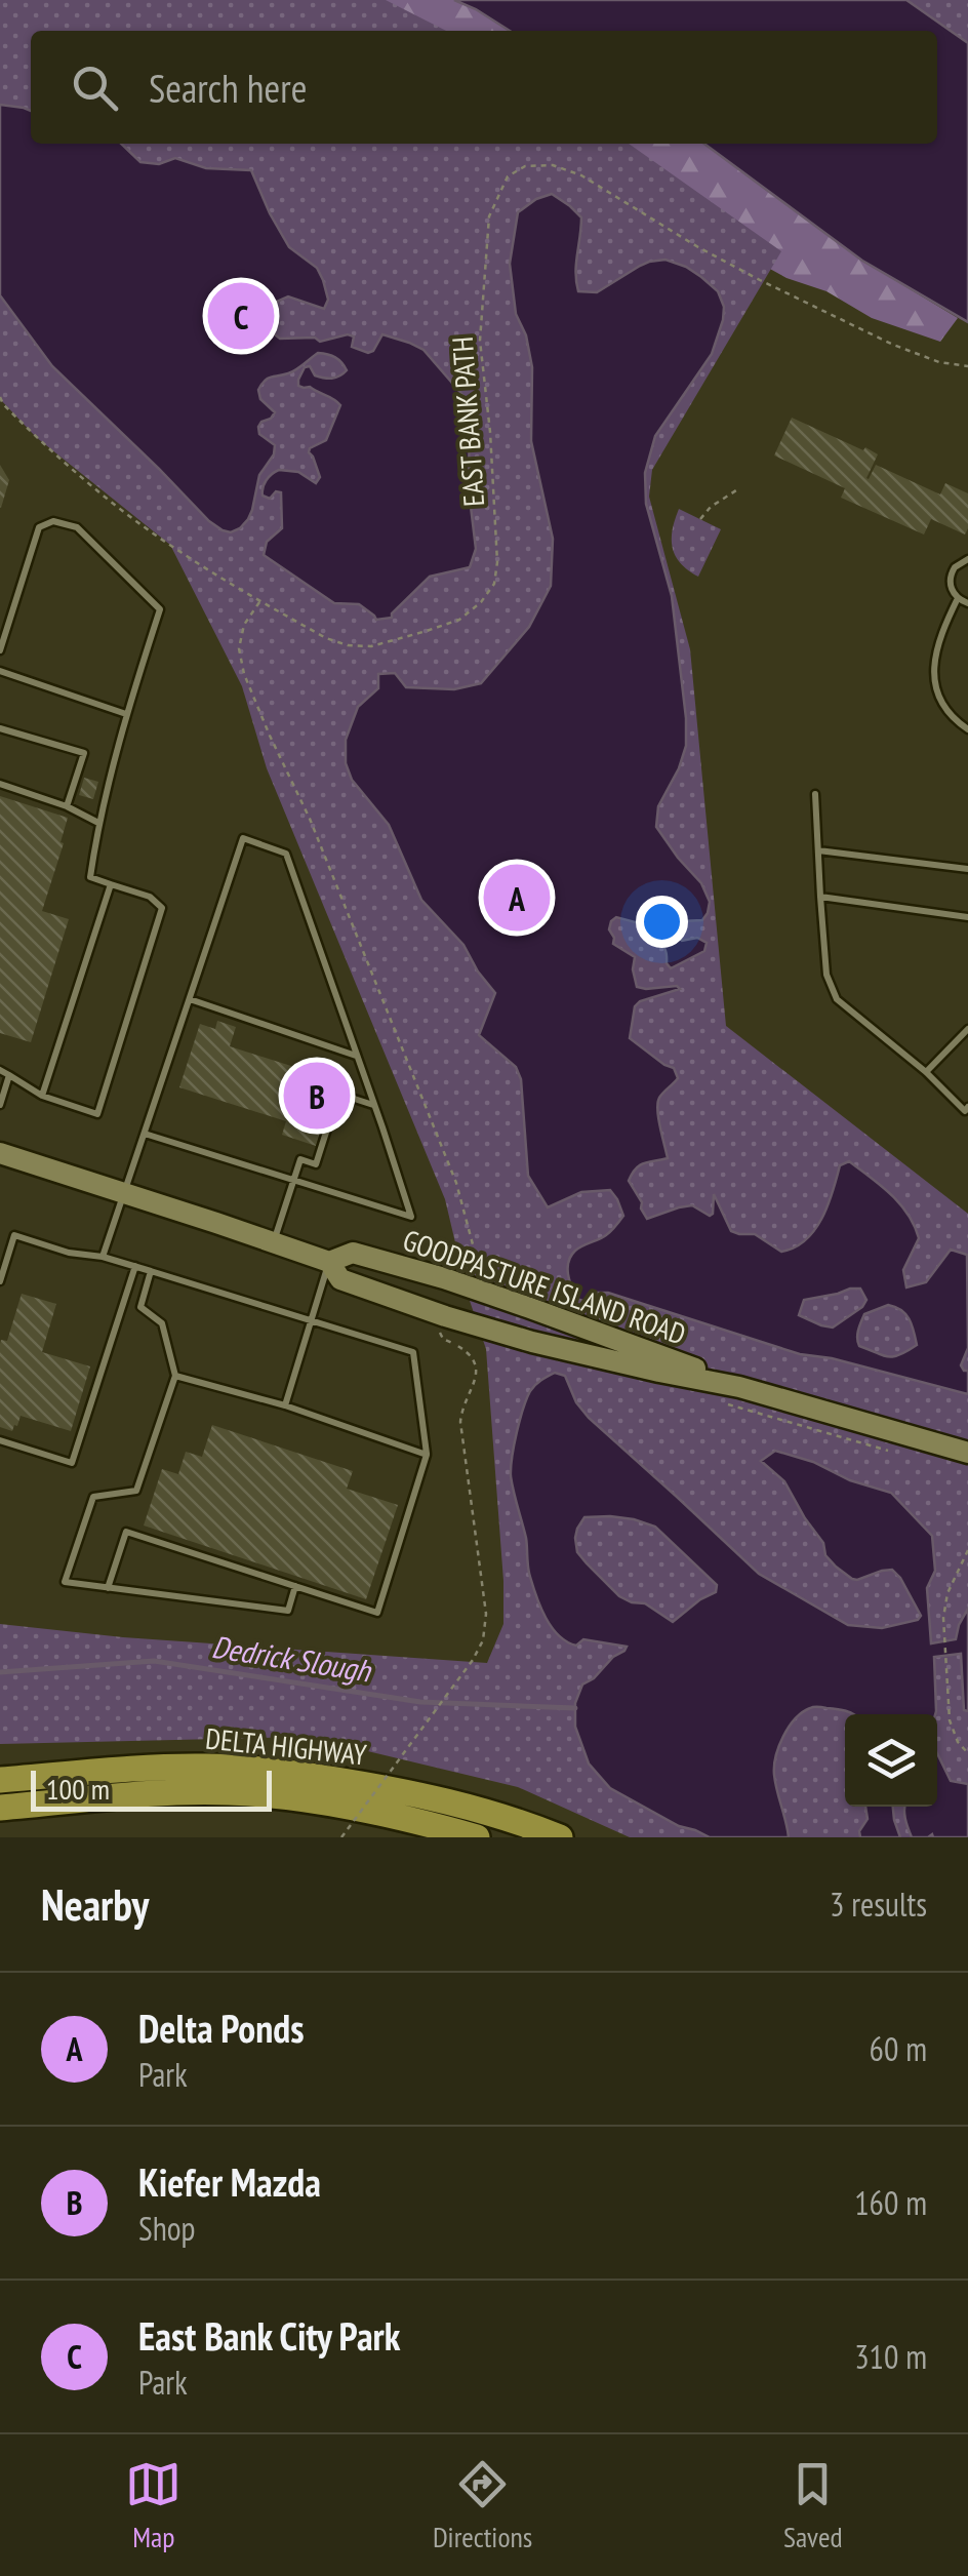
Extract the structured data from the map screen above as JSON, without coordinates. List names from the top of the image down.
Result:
{
  "streets": {
    "highway": ["DELTA HIGHWAY"],
    "main road": ["GOODPASTURE ISLAND ROAD"],
    "path": ["EAST BANK PATH"]
  },
  "water": ["Dedrick Slough"],
  "scale_bar": "100 m",
  "page": {
    "search": "Search here",
    "pins": ["C", "A", "B"],
    "scale": "100 m",
    "heading": ["Nearby", "3 results"],
    "list": [
      {
        "mark": "A",
        "name": "Delta Ponds",
        "note": "Park",
        "value": "60 m"
      },
      {
        "mark": "B",
        "name": "Kiefer Mazda",
        "note": "Shop",
        "value": "160 m"
      },
      {
        "mark": "C",
        "name": "East Bank City Park",
        "note": "Park",
        "value": "310 m"
      }
    ],
    "nav": ["Map", "Directions", "Saved"]
  }
}
